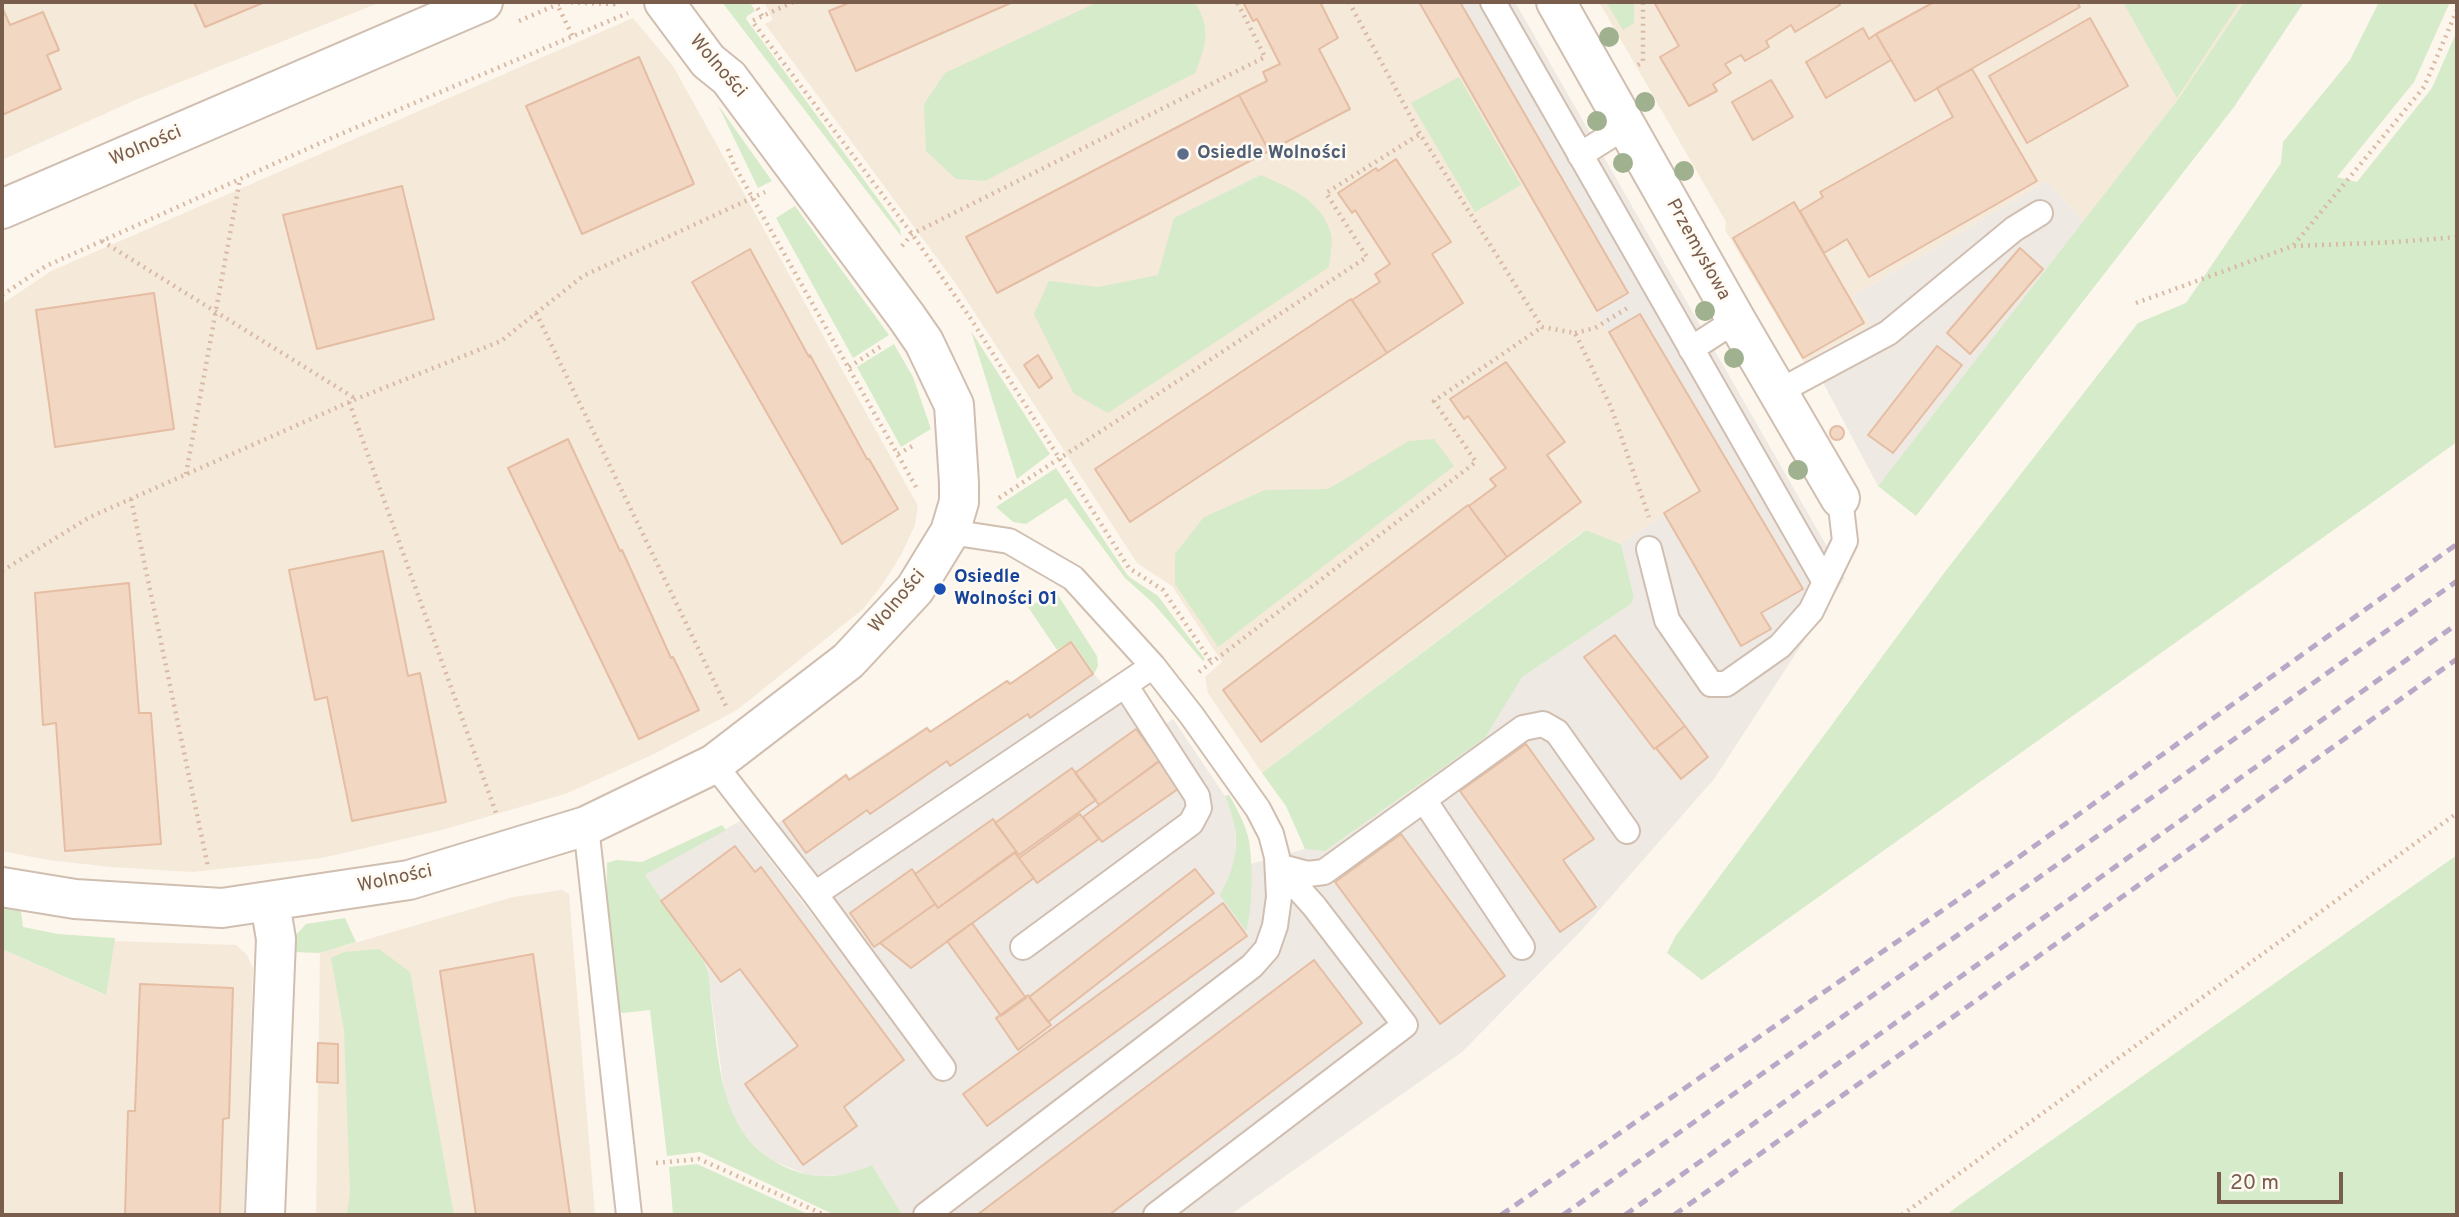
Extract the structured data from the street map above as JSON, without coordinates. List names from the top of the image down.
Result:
{
  "streets": {
    "street": ["Wolności", "Przemysłowa"]
  },
  "places": ["Osiedle Wolności", "Osiedle Wolności 01"],
  "scale_bar": "20 m"
}
